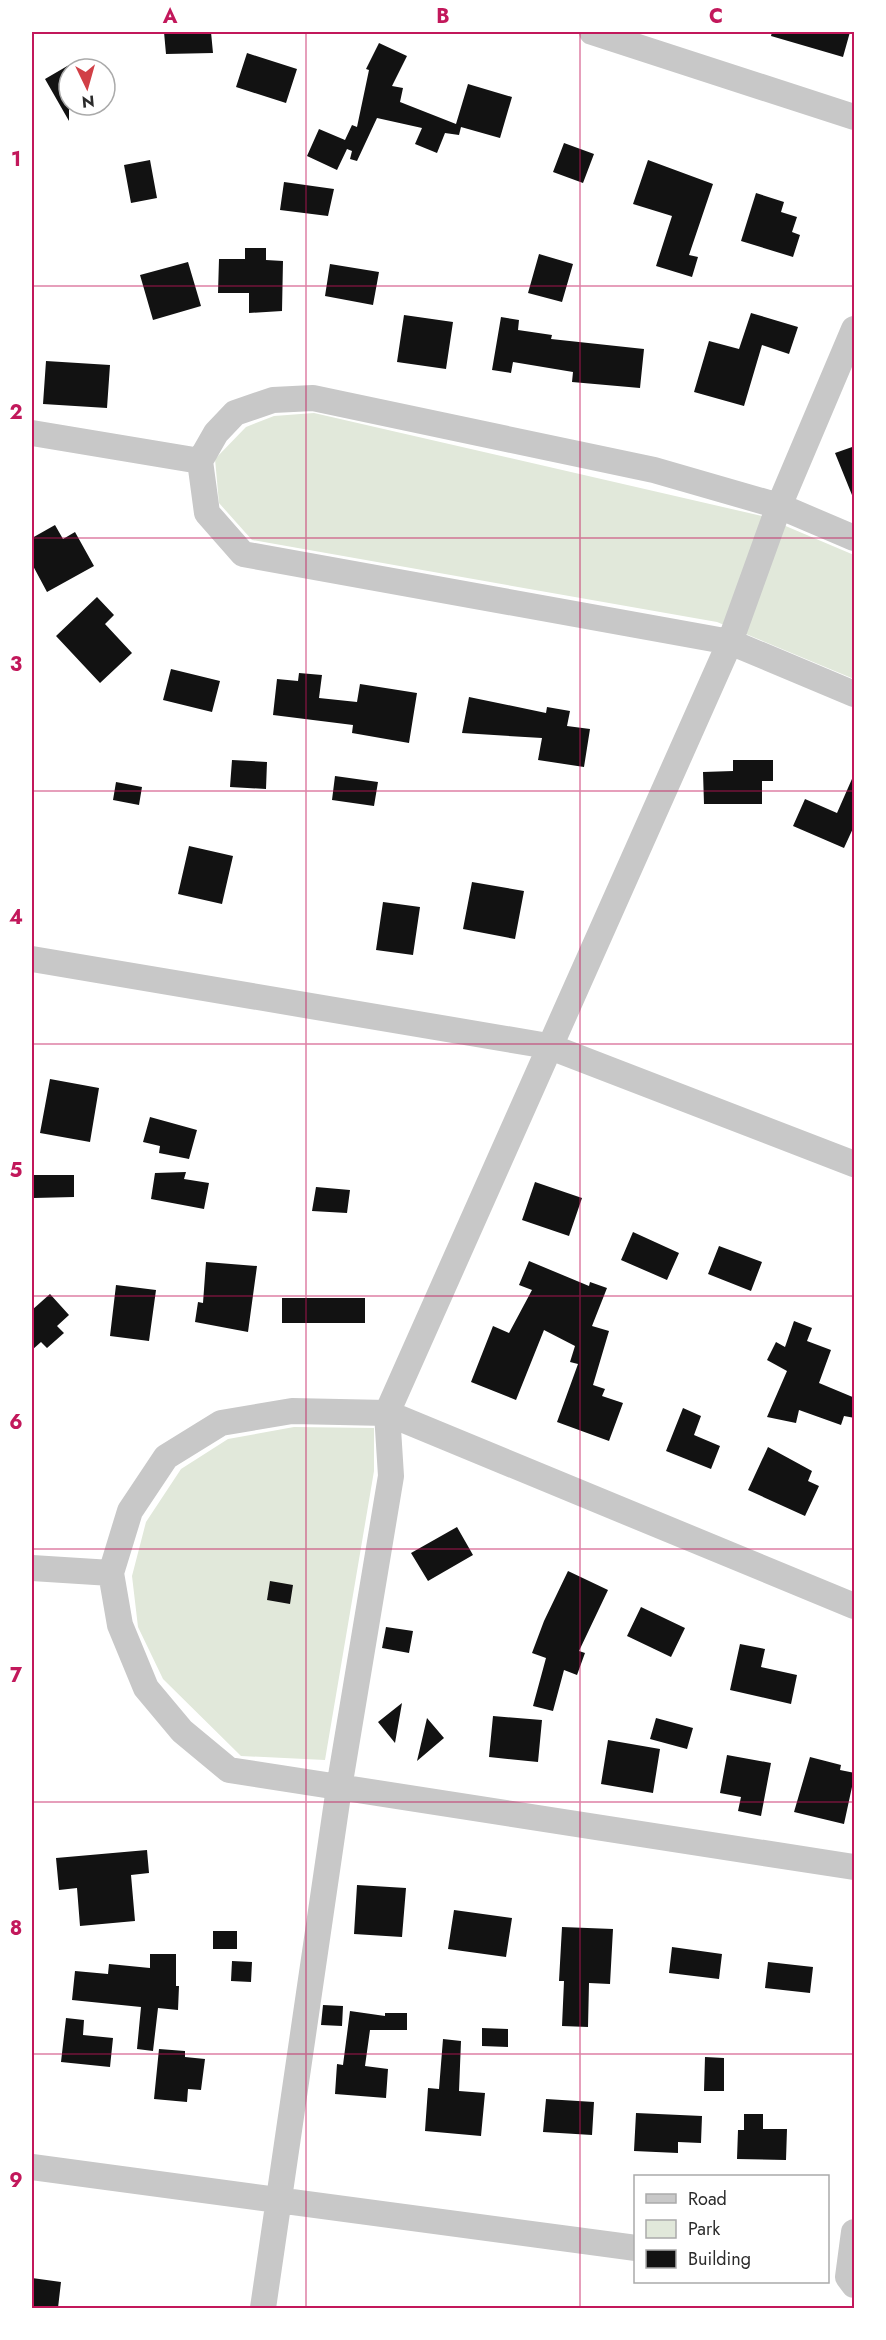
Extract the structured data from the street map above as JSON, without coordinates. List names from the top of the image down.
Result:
{
  "legend": ["Road", "Park", "Building"],
  "north": "bottom",
  "grid": {
    "columns": ["A", "B", "C"],
    "rows": [
      "1",
      "2",
      "3",
      "4",
      "5",
      "6",
      "7",
      "8",
      "9"
    ]
  }
}
